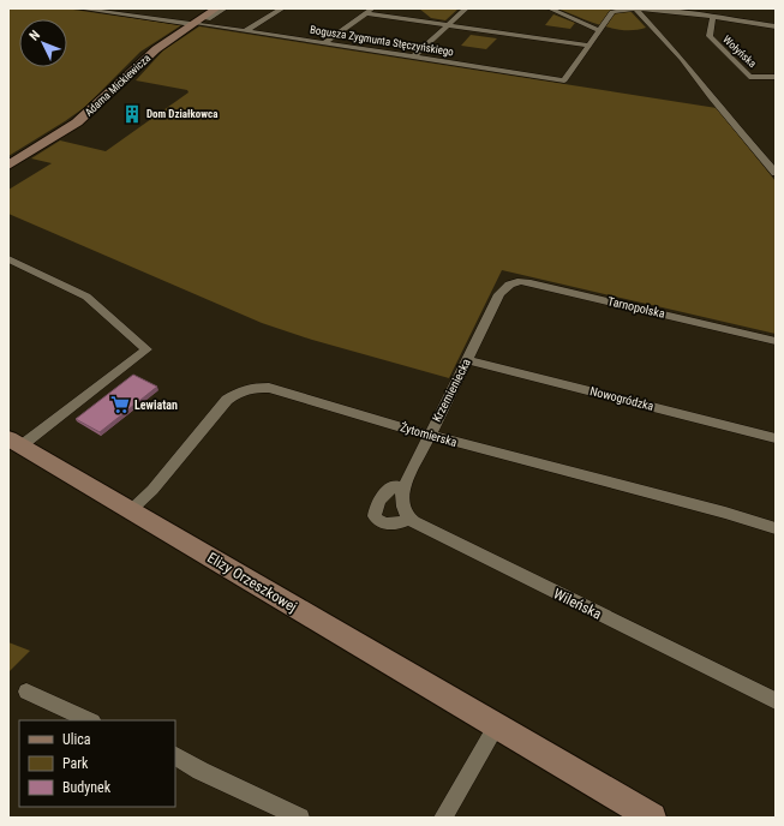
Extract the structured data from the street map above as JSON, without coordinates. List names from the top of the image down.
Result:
{
  "streets": {
    "street": [
      "Bogusza Zygmunta Stęczyńskiego",
      "Wołyńska",
      "Adama Mickiewicza",
      "Tarnopolska",
      "Krzemieniecka",
      "Nowogródzka",
      "Żytomierska",
      "Elizy Orzeszkowej",
      "Wileńska"
    ]
  },
  "crossings": [
    ["Bogusza Zygmunta Stęczyńskiego", "Adama Mickiewicza"],
    ["Tarnopolska", "Krzemieniecka"],
    ["Krzemieniecka", "Nowogródzka"],
    ["Krzemieniecka", "Żytomierska"],
    ["Żytomierska", "Elizy Orzeszkowej"]
  ],
  "places": {
    "building": ["Dom Działkowca"],
    "supermarket": ["Lewiatan"]
  },
  "legend": ["Ulica", "Park", "Budynek"],
  "north": "top left"
}
